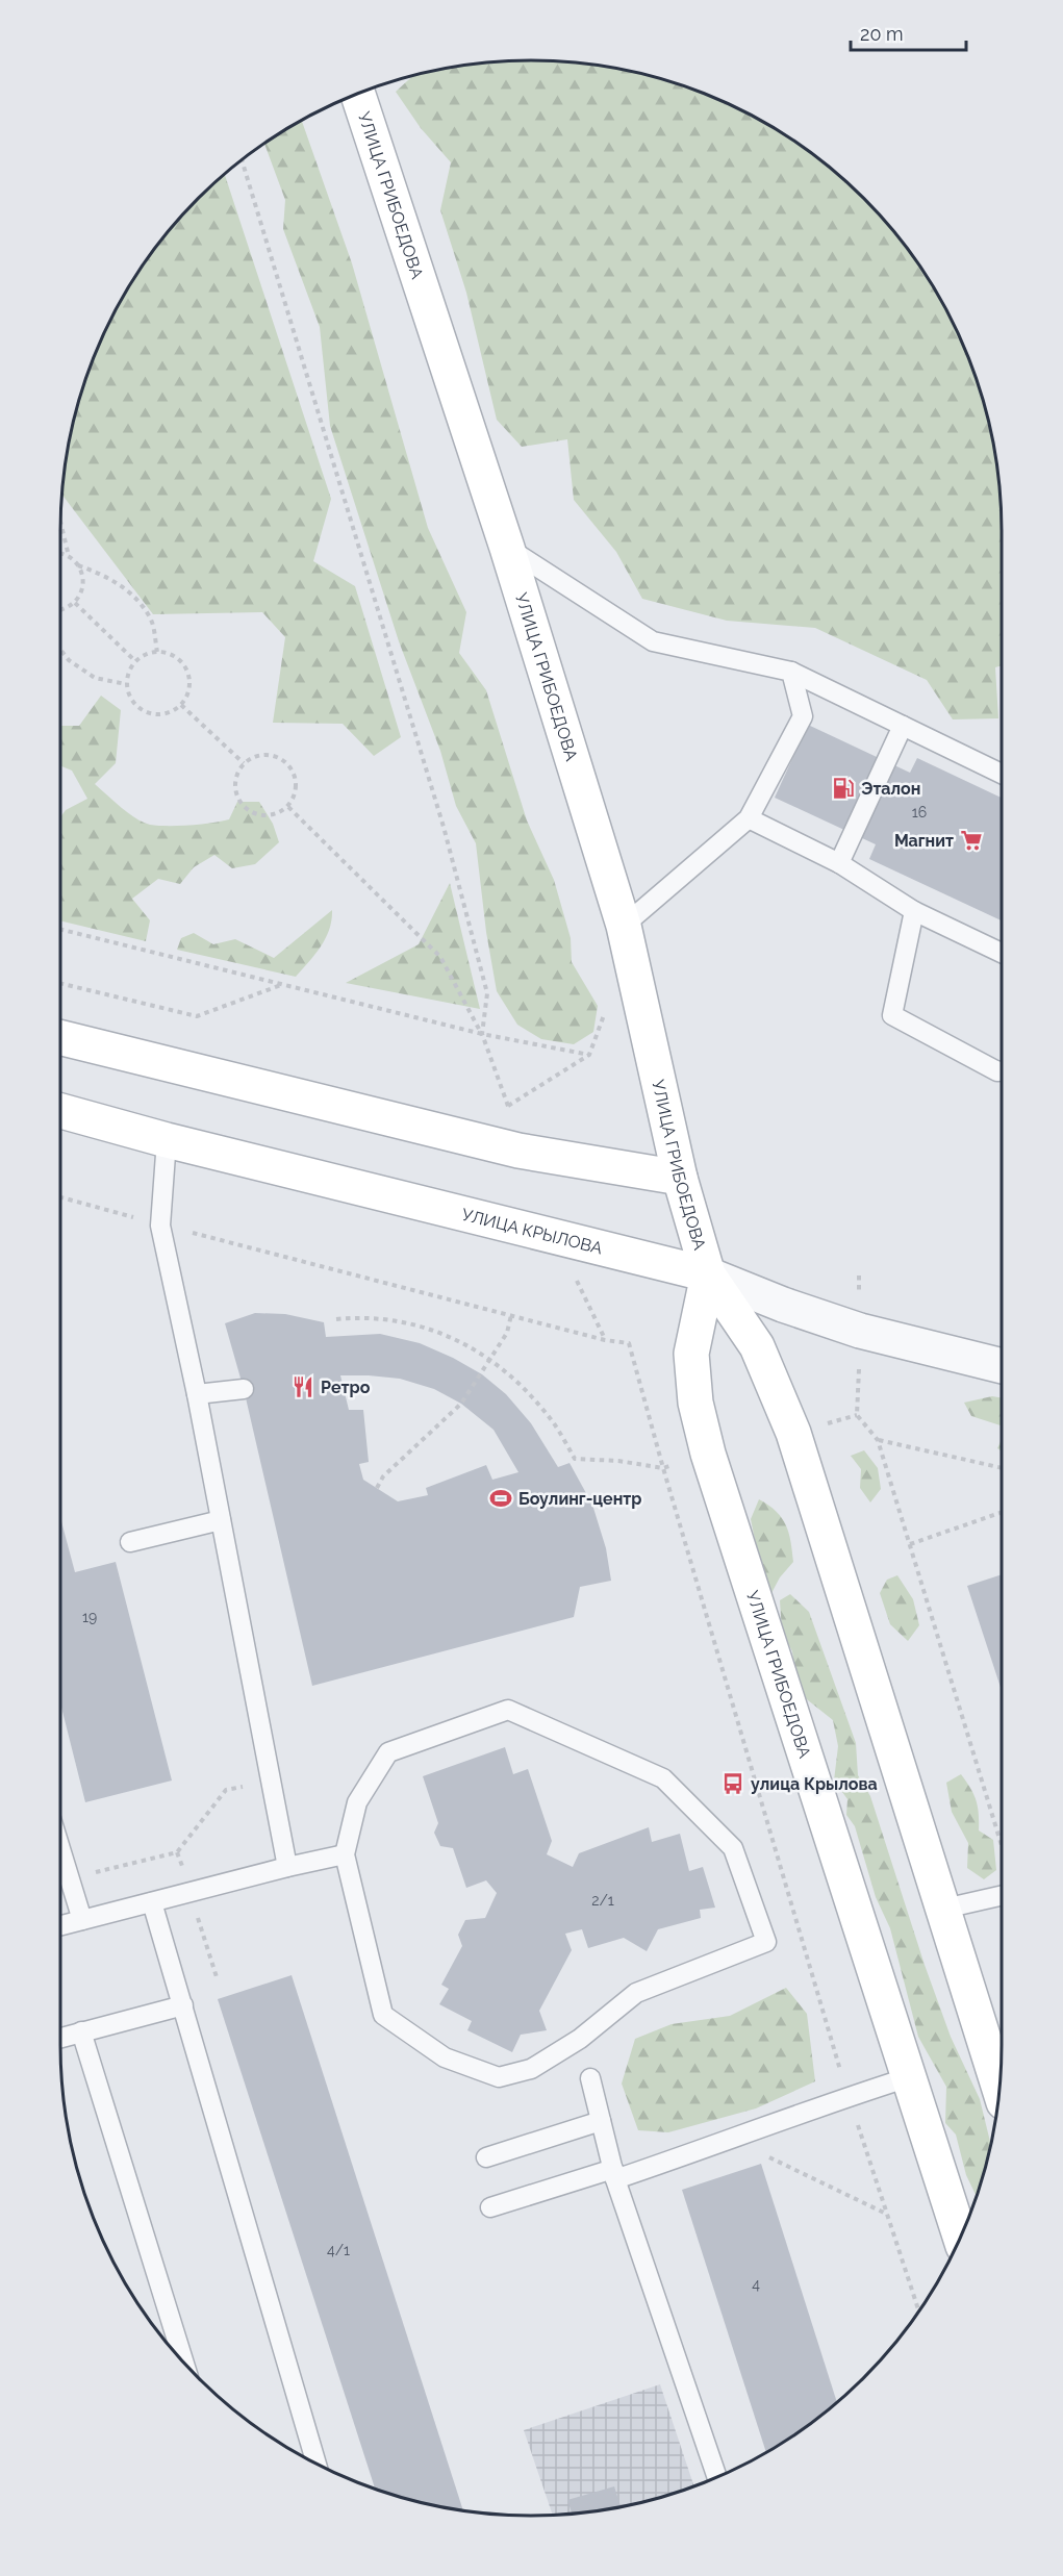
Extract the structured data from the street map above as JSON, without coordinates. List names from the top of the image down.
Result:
{
  "streets": {
    "main road": ["УЛИЦА ГРИБОЕДОВА", "УЛИЦА КРЫЛОВА"]
  },
  "crossings": [
    ["УЛИЦА ГРИБОЕДОВА", "УЛИЦА КРЫЛОВА"]
  ],
  "places": {
    "fuel station": ["Эталон"],
    "supermarket": ["Магнит"],
    "restaurant": ["Ретро"],
    "sports": ["Боулинг-центр"],
    "bus stop": ["улица Крылова"]
  },
  "house_numbers": [
    "16",
    "19",
    "2/1",
    "4/1",
    "4"
  ],
  "scale_bar": "20 m"
}
